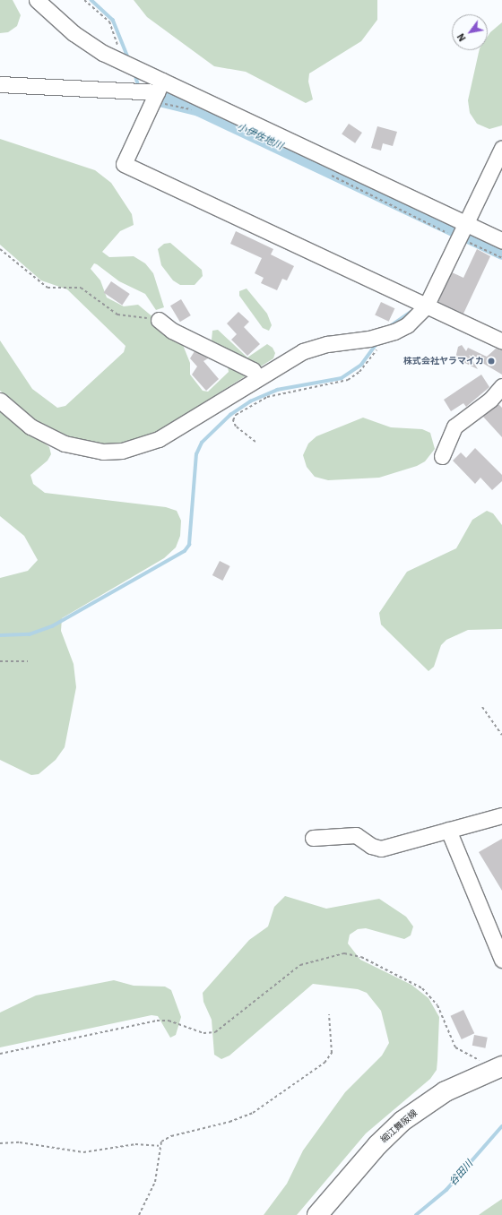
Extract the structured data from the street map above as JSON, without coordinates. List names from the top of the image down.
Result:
{
  "streets": {
    "main road": ["細江舞阪線"]
  },
  "water": ["小伊佐地川", "谷田川"],
  "places": ["株式会社ヤラマイカ"],
  "north": "bottom left"
}
